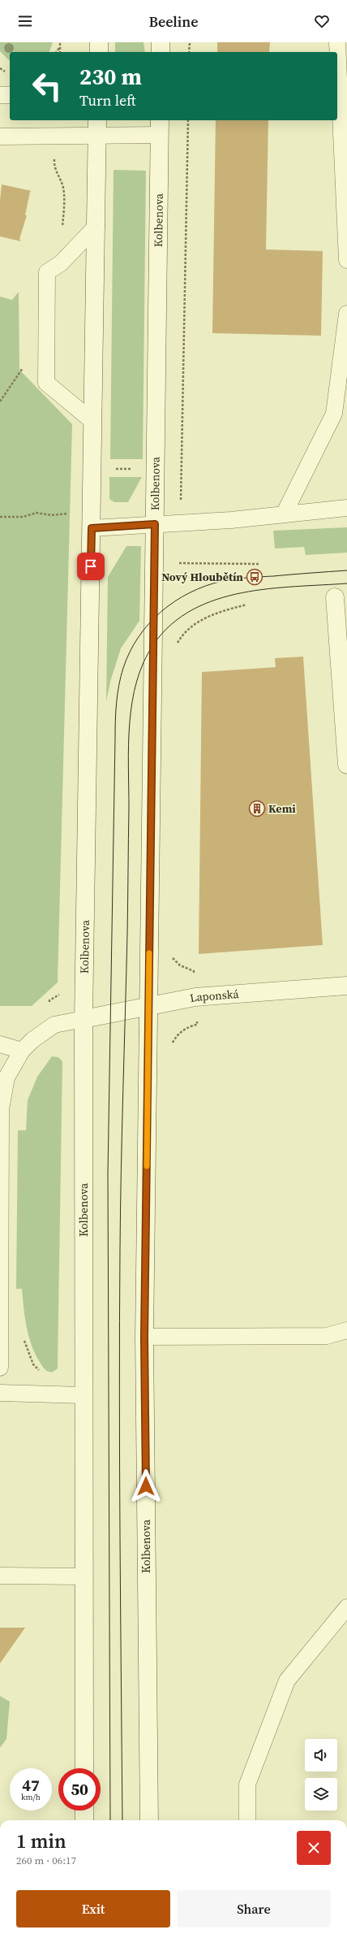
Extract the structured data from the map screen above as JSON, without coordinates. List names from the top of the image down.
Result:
{
  "streets": {
    "main road": ["Kolbenova", "Laponská"]
  },
  "crossings": [
    ["Kolbenova", "Laponská"]
  ],
  "places": {
    "bus stop": ["Nový Hloubětín"],
    "building": ["Kemi"]
  },
  "page": {
    "header": "Beeline",
    "turn": ["230 m", "Turn left"],
    "speed": "47 km/h",
    "limit": "50",
    "heading": ["1 min", "260 m · 06:17"],
    "buttons": ["Exit", "Share"]
  }
}
